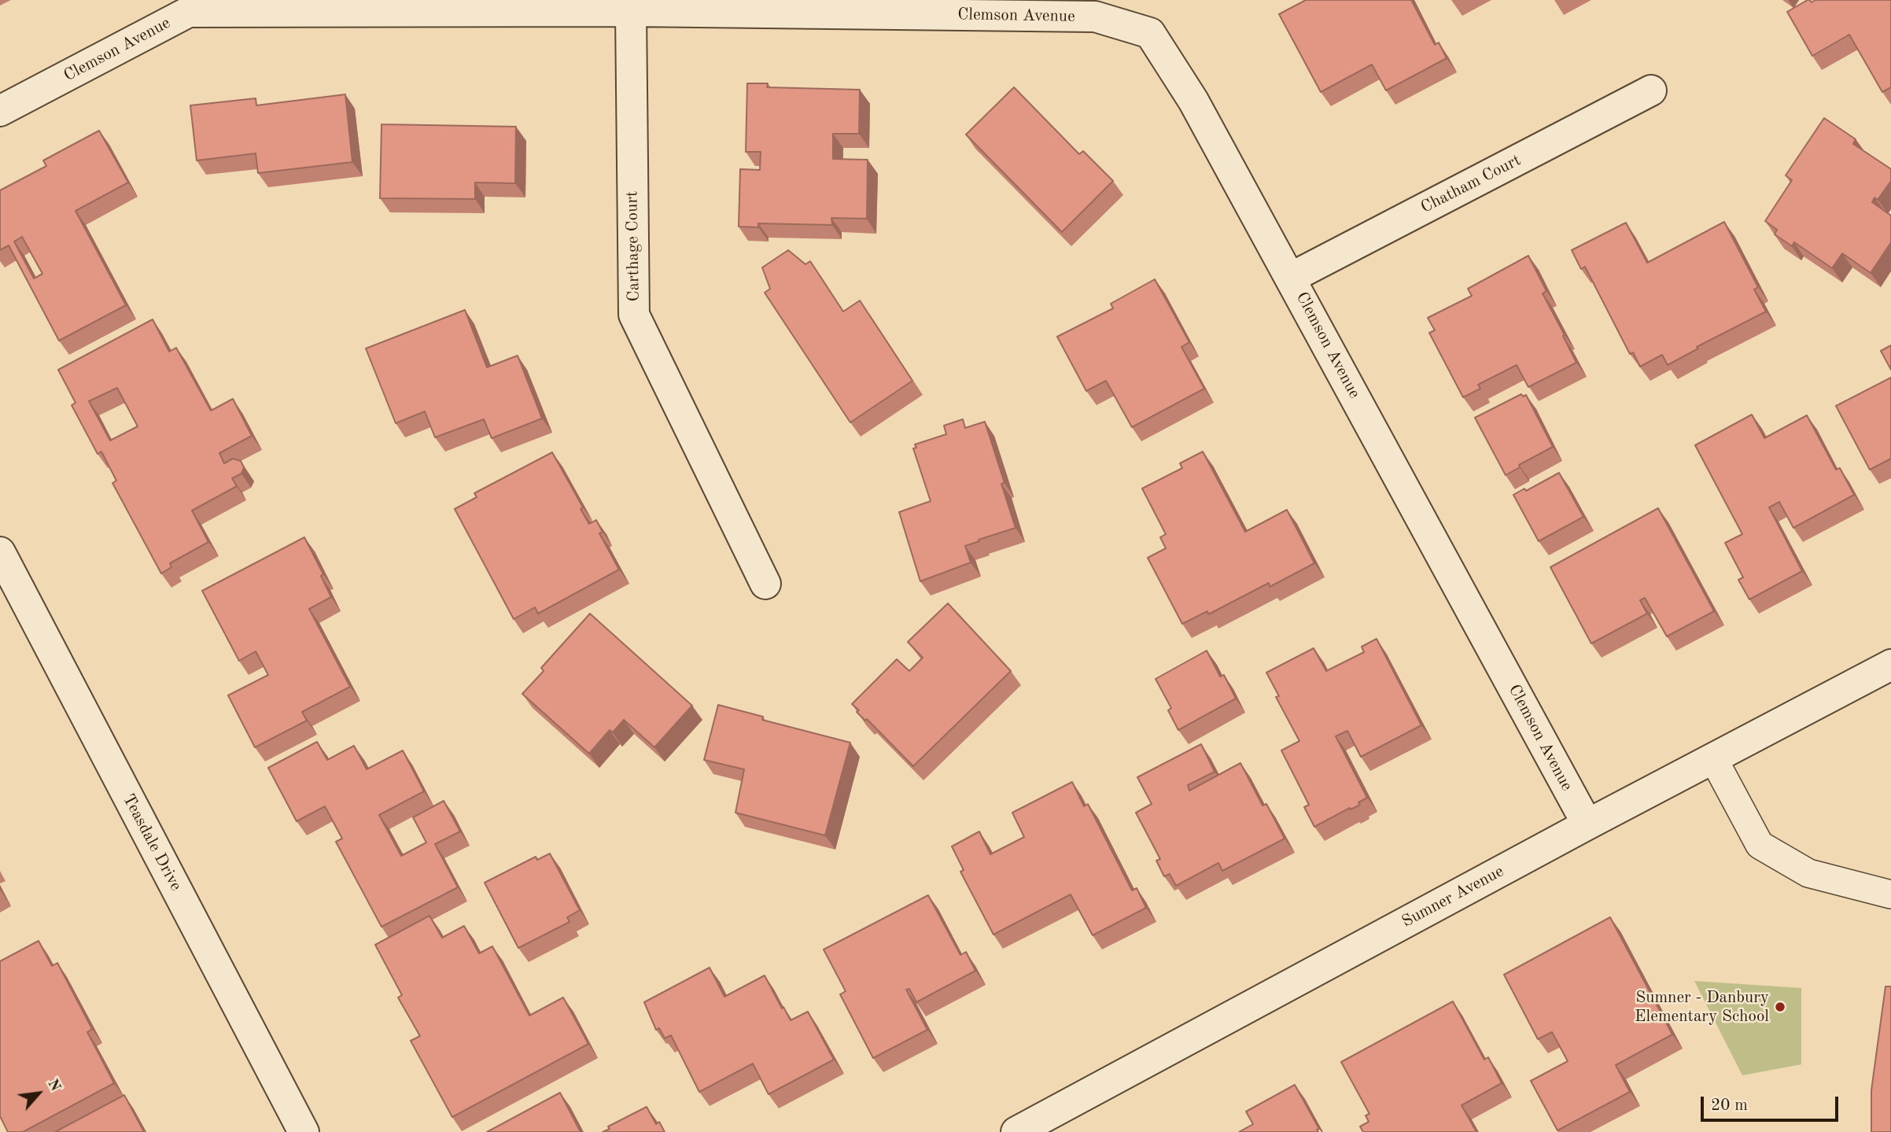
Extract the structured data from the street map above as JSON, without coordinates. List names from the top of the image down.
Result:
{
  "streets": {
    "street": [
      "Clemson Avenue",
      "Chatham Court",
      "Carthage Court",
      "Teasdale Drive",
      "Sumner Avenue"
    ]
  },
  "crossings": [
    ["Clemson Avenue", "Chatham Court"],
    ["Clemson Avenue", "Carthage Court"],
    ["Clemson Avenue", "Sumner Avenue"]
  ],
  "places": ["Sumner - Danbury Elementary School"],
  "scale_bar": "20 m",
  "north": "top right"
}
